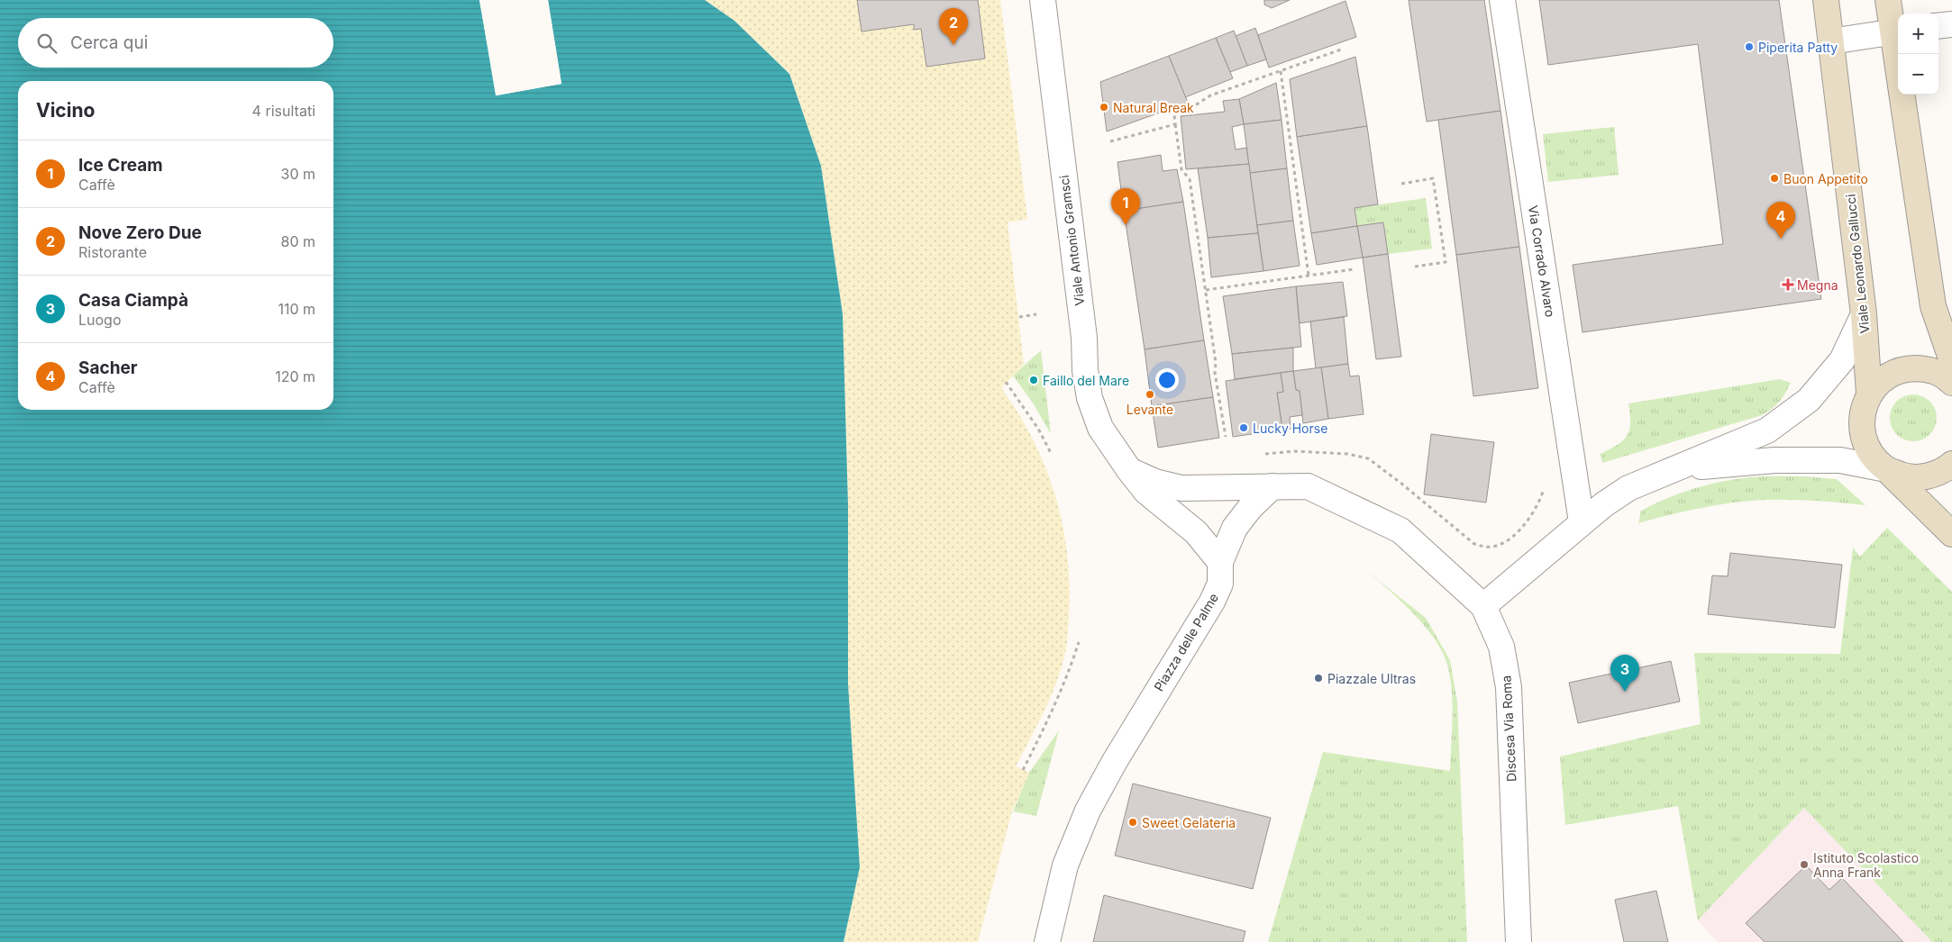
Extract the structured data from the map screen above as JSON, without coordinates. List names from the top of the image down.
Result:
{
  "streets": {
    "street": [
      "Viale Antonio Gramsci",
      "Via Corrado Alvaro",
      "Viale Leonardo Gallucci",
      "Piazza delle Palme",
      "Discesa Via Roma"
    ]
  },
  "crossings": [
    ["Viale Antonio Gramsci", "Discesa Via Roma"]
  ],
  "places": {
    "other": [
      "Piperita Patty",
      "Natural Break",
      "Buon Appetito",
      "Faillo del Mare",
      "Levante",
      "Lucky Horse",
      "Piazzale Ultras",
      "Sweet Gelateria",
      "Istituto Scolastico Anna Frank"
    ],
    "health": ["Megna"]
  },
  "page": {
    "pins": [
      "2",
      "1",
      "4",
      "3"
    ],
    "map_buttons": ["+", "−"],
    "search": "Cerca qui",
    "heading": ["Vicino", "4 risultati"],
    "list": [
      {
        "mark": "1",
        "name": "Ice Cream",
        "note": "Caffè",
        "value": "30 m"
      },
      {
        "mark": "2",
        "name": "Nove Zero Due",
        "note": "Ristorante",
        "value": "80 m"
      },
      {
        "mark": "3",
        "name": "Casa Ciampà",
        "note": "Luogo",
        "value": "110 m"
      },
      {
        "mark": "4",
        "name": "Sacher",
        "note": "Caffè",
        "value": "120 m"
      }
    ]
  }
}
